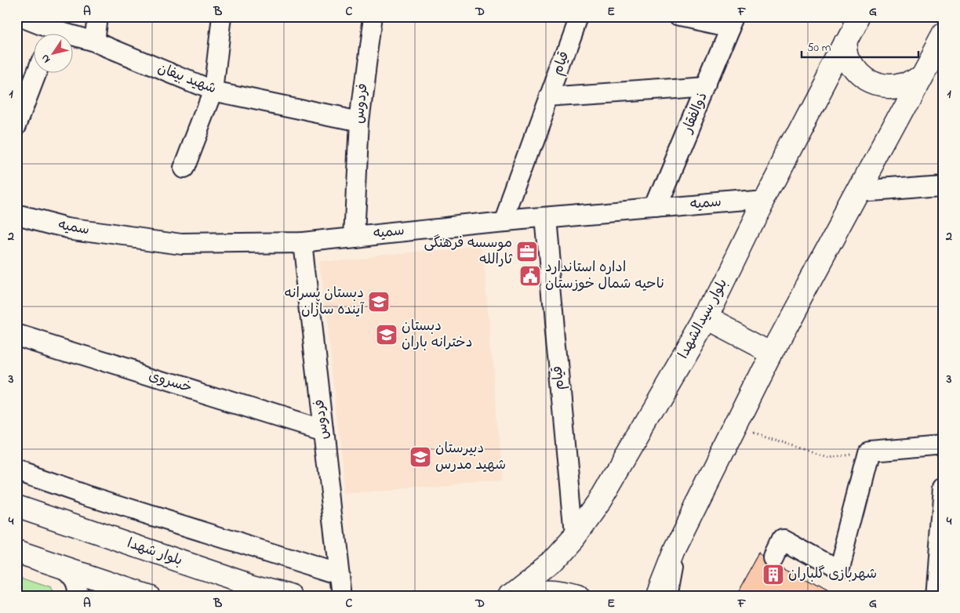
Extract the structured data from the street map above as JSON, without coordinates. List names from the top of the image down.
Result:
{
  "streets": {
    "main road": ["بلوار سیدالشهدا", "بلوار شهدا"],
    "street": [
      "قیام",
      "شهید بیفان",
      "فردوس",
      "ذوالفقار",
      "سمیه",
      "خسروی"
    ]
  },
  "crossings": [
    ["قیام", "سمیه"],
    ["قیام", "بلوار سیدالشهدا"],
    ["شهید بیفان", "فردوس"],
    ["فردوس", "سمیه"],
    ["فردوس", "خسروی"],
    ["ذوالفقار", "سمیه"],
    ["سمیه", "بلوار سیدالشهدا"]
  ],
  "places": {
    "office": ["موسسه فرهنگی ثارالله"],
    "public building": ["اداره استاندارد ناحیه شمال خوزستان"],
    "school or university": ["دبستان پسرانه آینده سازان", "دبستان دخترانه باران", "دبیرستان شهید مدرس"],
    "building": ["شهربازی گلباران"]
  },
  "scale_bar": "50 m",
  "north": "bottom left",
  "grid": {
    "columns": [
      "A",
      "B",
      "C",
      "D",
      "E",
      "F",
      "G"
    ],
    "rows": [
      "1",
      "2",
      "3",
      "4"
    ]
  }
}
